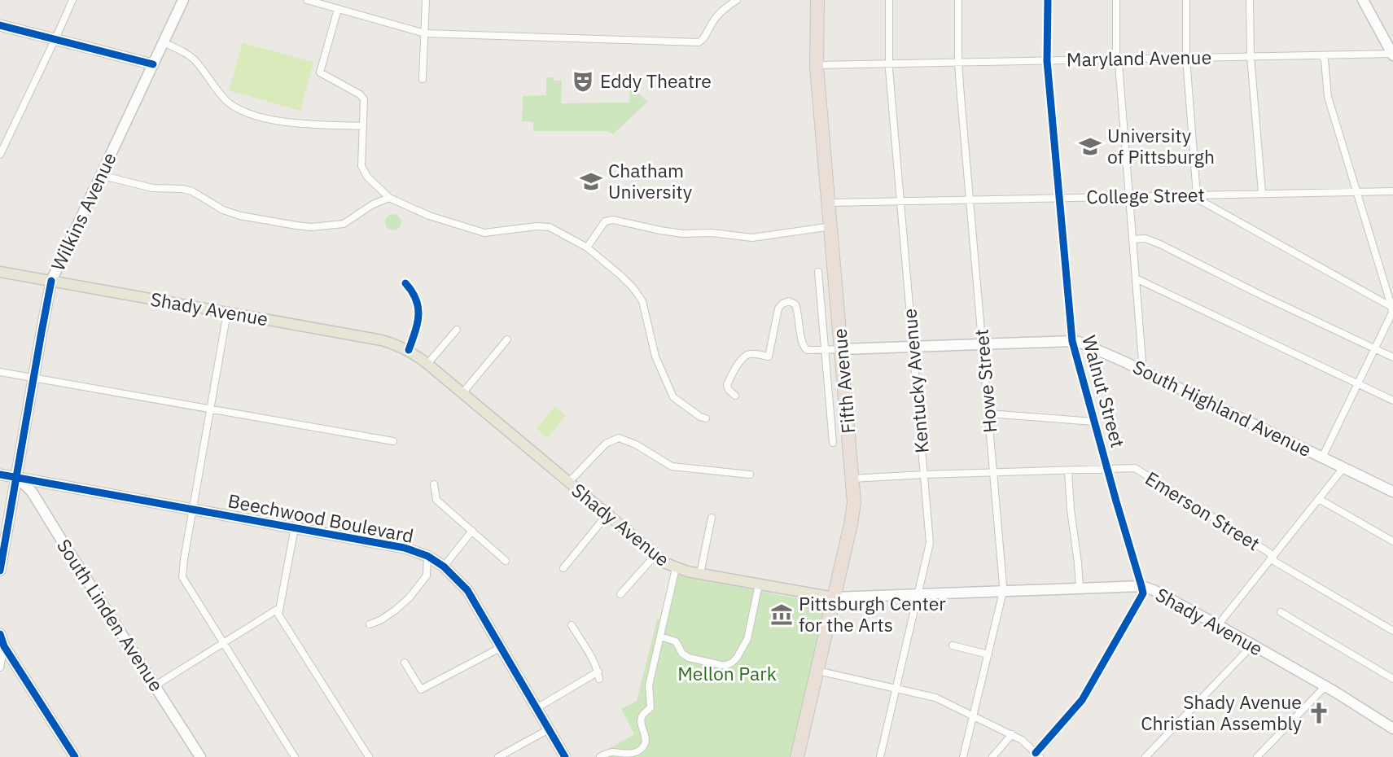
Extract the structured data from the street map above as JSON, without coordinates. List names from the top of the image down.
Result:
{
  "streets": {
    "highway": ["Fifth Avenue"],
    "main road": [
      "Wilkins Avenue",
      "Shady Avenue",
      "South Highland Avenue",
      "Beechwood Boulevard",
      "South Linden Avenue"
    ],
    "street": [
      "Maryland Avenue",
      "College Street",
      "Kentucky Avenue",
      "Howe Street",
      "Walnut Street",
      "Emerson Street"
    ]
  },
  "crossings": [
    ["Maryland Avenue", "Fifth Avenue"],
    ["Maryland Avenue", "Kentucky Avenue"],
    ["Maryland Avenue", "Howe Street"],
    ["Maryland Avenue", "Walnut Street"],
    ["College Street", "Fifth Avenue"],
    ["College Street", "Kentucky Avenue"],
    ["College Street", "Howe Street"],
    ["College Street", "Walnut Street"],
    ["Wilkins Avenue", "Shady Avenue"],
    ["Wilkins Avenue", "Beechwood Boulevard"],
    ["Wilkins Avenue", "South Linden Avenue"],
    ["Shady Avenue", "Fifth Avenue"],
    ["Shady Avenue", "Kentucky Avenue"],
    ["Shady Avenue", "Howe Street"],
    ["Shady Avenue", "Walnut Street"],
    ["Fifth Avenue", "South Highland Avenue"],
    ["Fifth Avenue", "Emerson Street"],
    ["Kentucky Avenue", "South Highland Avenue"],
    ["Kentucky Avenue", "Emerson Street"],
    ["Howe Street", "South Highland Avenue"],
    ["Howe Street", "Emerson Street"],
    ["Walnut Street", "South Highland Avenue"],
    ["Walnut Street", "Emerson Street"],
    ["Beechwood Boulevard", "South Linden Avenue"]
  ],
  "parks": ["Mellon Park"],
  "places": {
    "theatre": ["Eddy Theatre"],
    "school or university": ["University of Pittsburgh", "Chatham University"],
    "museum": ["Pittsburgh Center for the Arts"],
    "church": ["Shady Avenue Christian Assembly"]
  }
}
